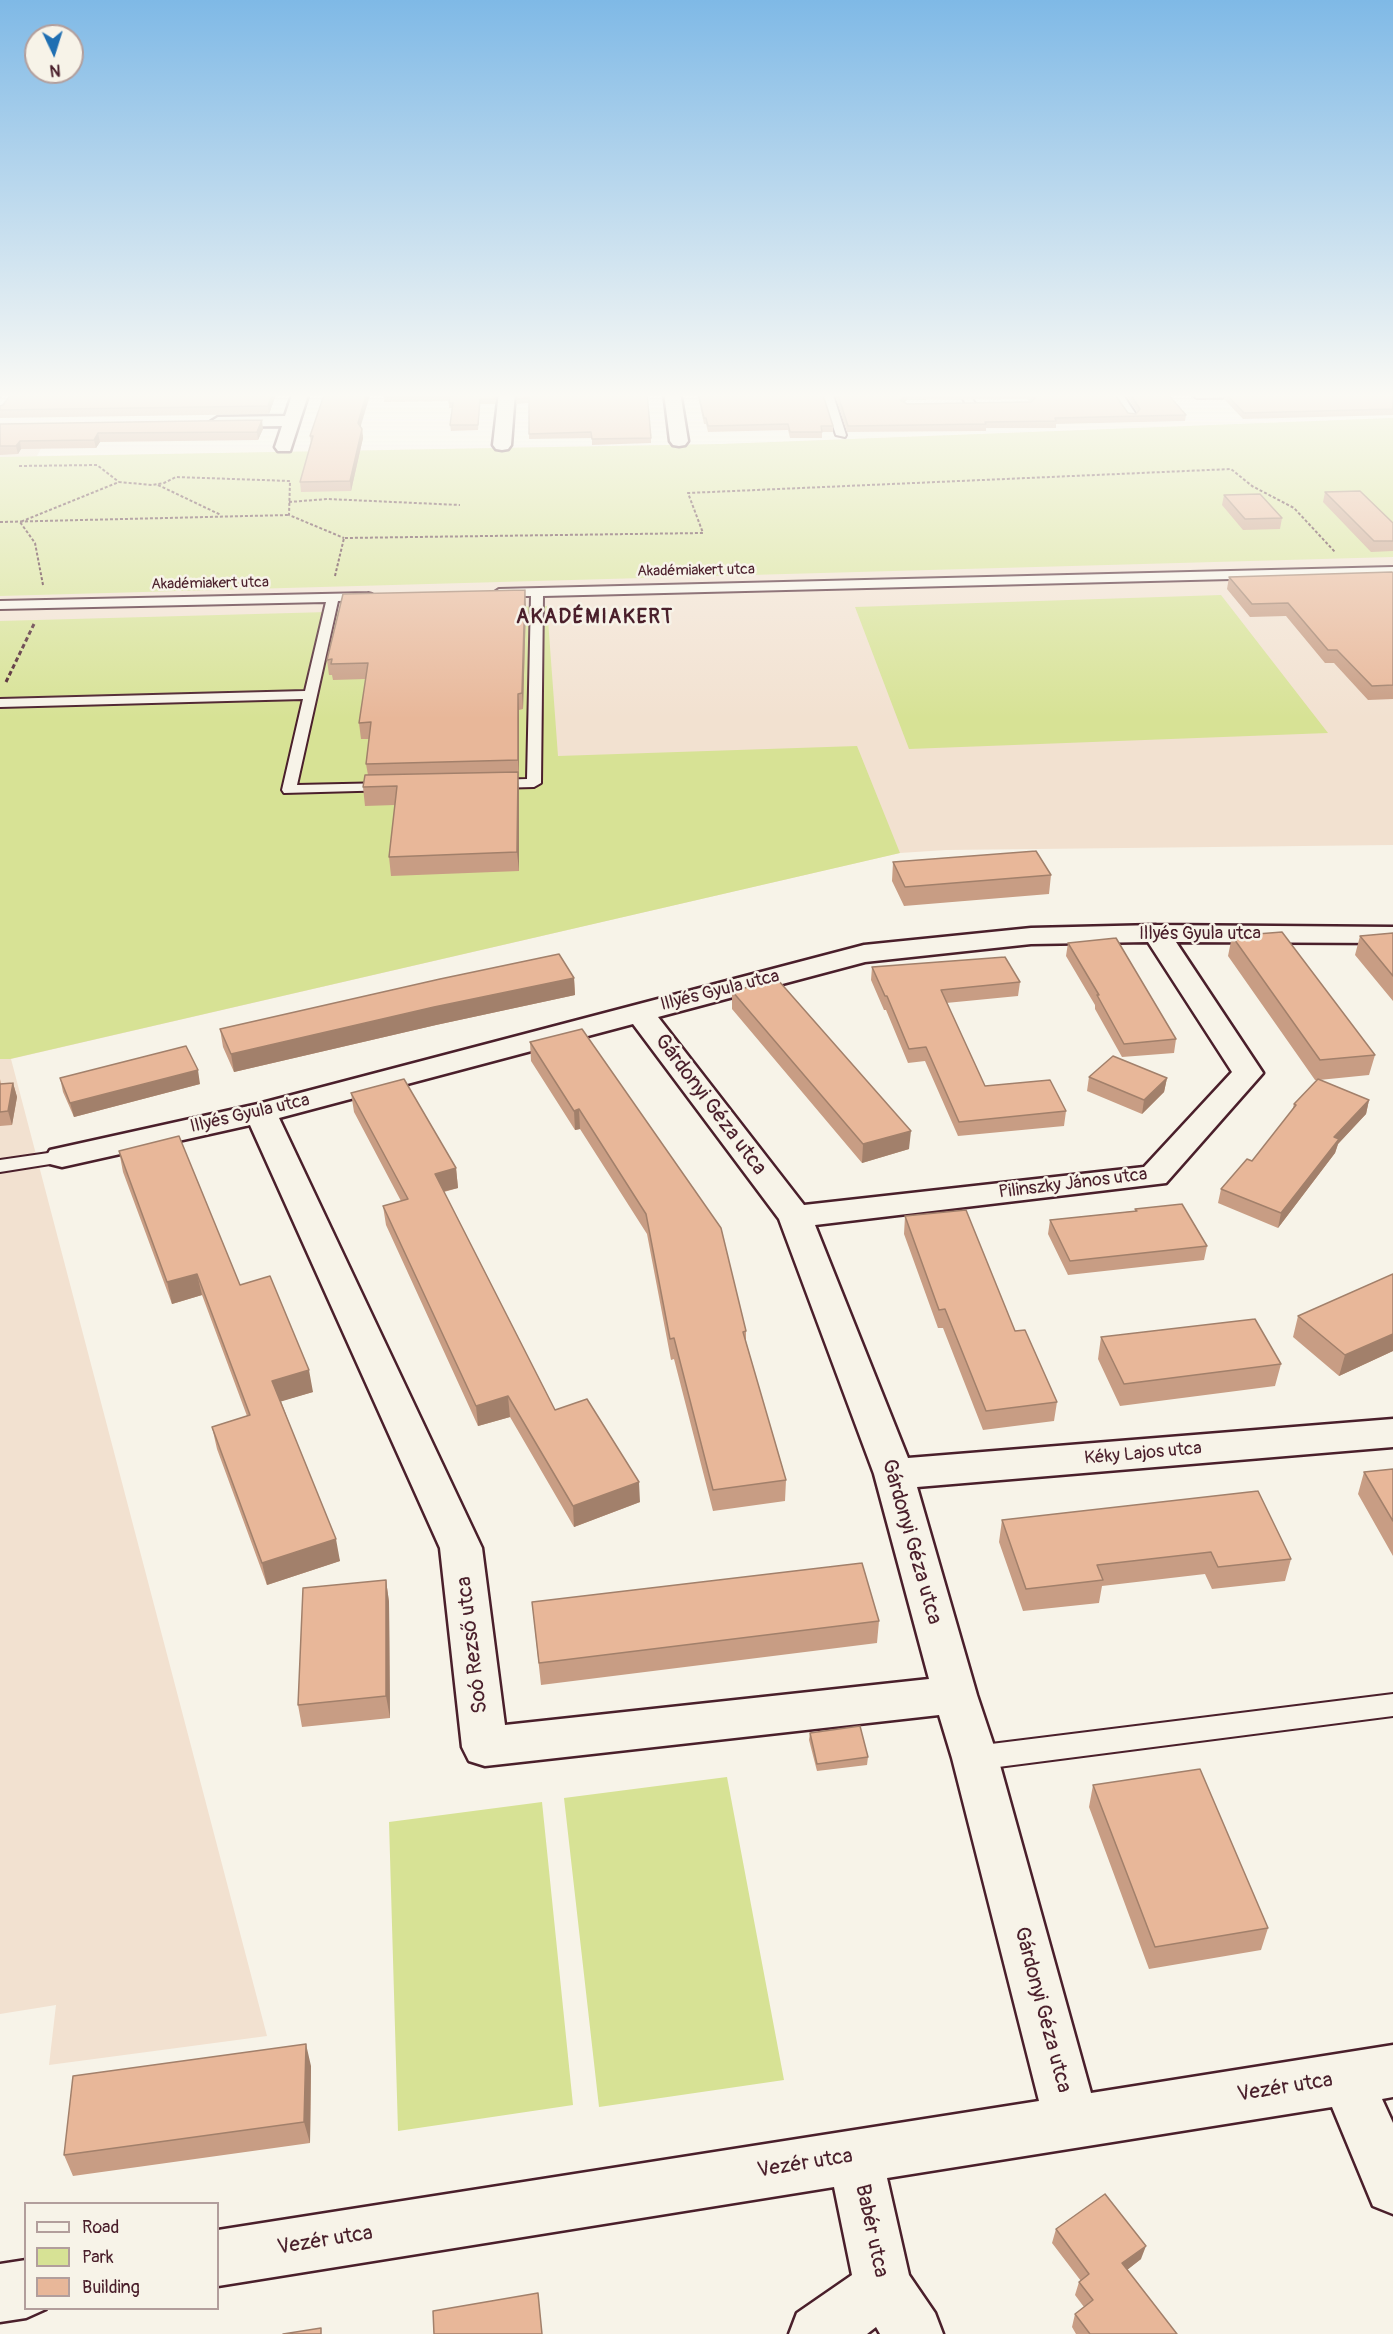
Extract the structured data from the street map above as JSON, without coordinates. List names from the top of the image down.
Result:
{
  "streets": {
    "street": [
      "Illyés Gyula utca",
      "Gárdonyi Géza utca",
      "Pilinszky János utca",
      "Kéky Lajos utca",
      "Soó Rezső utca",
      "Vezér utca",
      "Babér utca"
    ],
    "lane": ["Akadémiakert utca"]
  },
  "crossings": [
    ["Illyés Gyula utca", "Gárdonyi Géza utca"],
    ["Illyés Gyula utca", "Pilinszky János utca"],
    ["Illyés Gyula utca", "Soó Rezső utca"],
    ["Gárdonyi Géza utca", "Pilinszky János utca"],
    ["Gárdonyi Géza utca", "Kéky Lajos utca"],
    ["Gárdonyi Géza utca", "Soó Rezső utca"],
    ["Gárdonyi Géza utca", "Vezér utca"],
    ["Vezér utca", "Babér utca"]
  ],
  "districts": ["AKADÉMIAKERT"],
  "legend": ["Road", "Park", "Building"],
  "north": "bottom"
}
